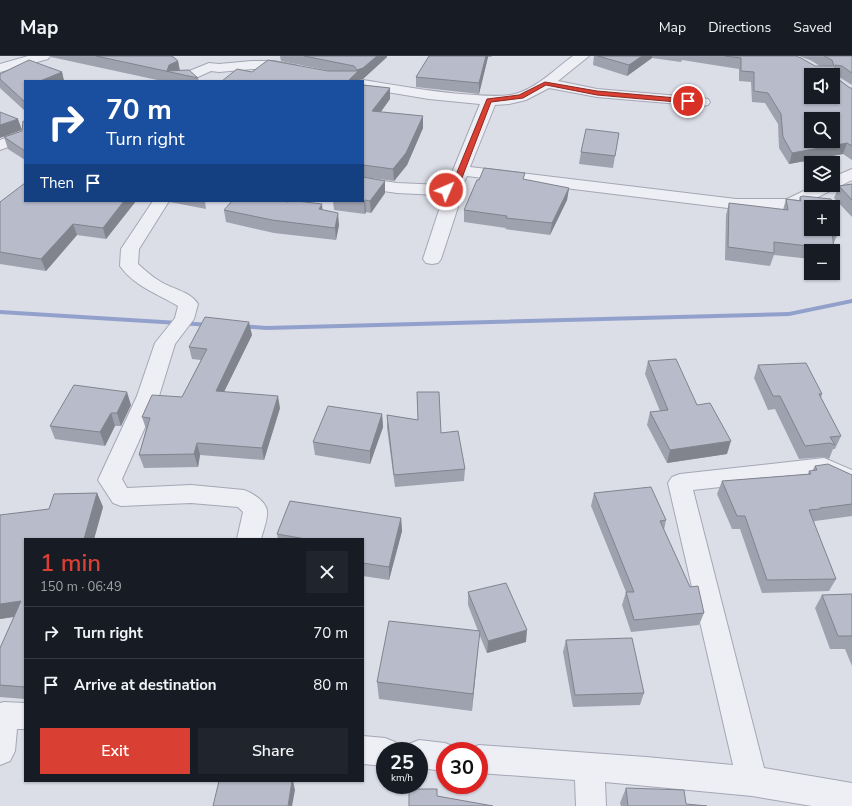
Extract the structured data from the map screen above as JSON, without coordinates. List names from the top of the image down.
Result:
{
  "page": {
    "header": "Map",
    "nav": ["Map", "Directions", "Saved"],
    "map_buttons": ["+", "−"],
    "turn": ["70 m", "Turn right"],
    "then": "Then",
    "heading": ["1 min", "150 m · 06:49"],
    "list": [
      {
        "name": "Turn right",
        "value": "70 m"
      },
      {
        "name": "Arrive at destination",
        "value": "80 m"
      }
    ],
    "buttons": ["Exit", "Share"],
    "speed": "25 km/h",
    "limit": "30"
  }
}
